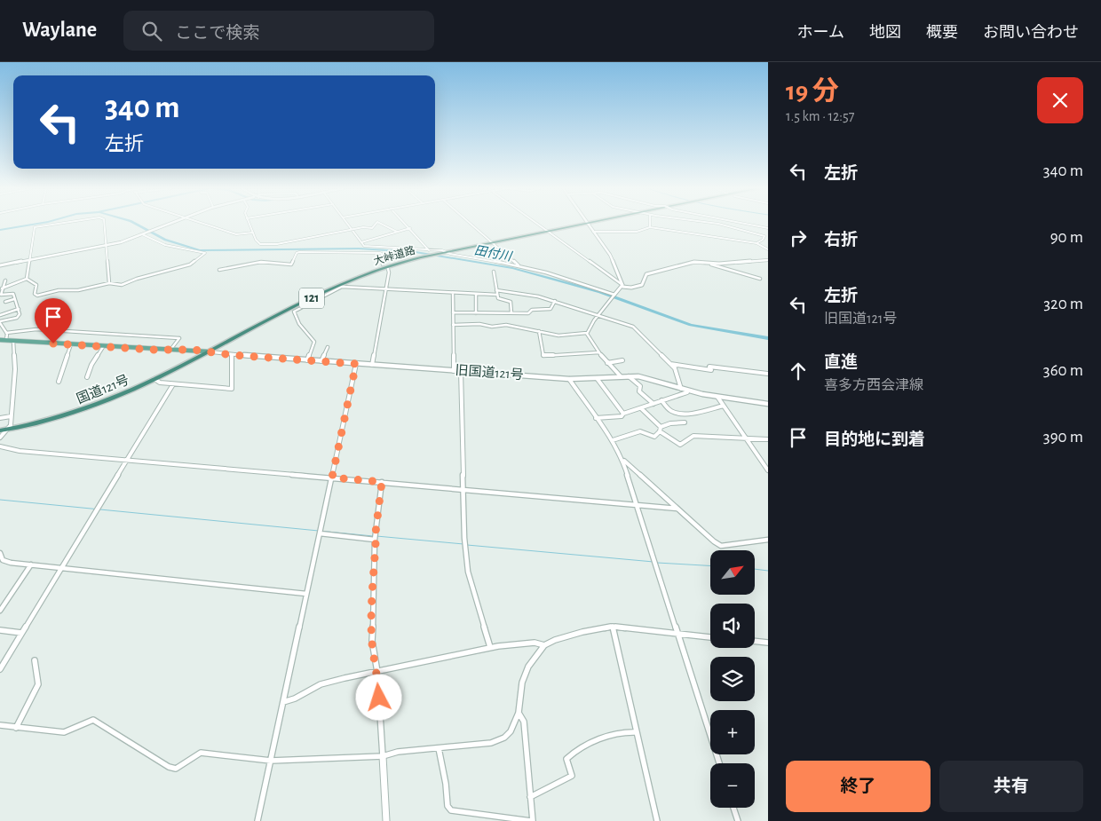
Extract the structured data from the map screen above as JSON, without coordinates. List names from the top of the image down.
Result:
{
  "streets": {
    "highway": ["大峠道路", "121", "国道121号"],
    "street": ["旧国道121号"]
  },
  "crossings": [
    ["大峠道路", "旧国道121号"],
    ["大峠道路", "国道121号"],
    ["旧国道121号", "国道121号"]
  ],
  "water": ["田付川"],
  "north": "top right",
  "page": {
    "header": "Waylane",
    "search": "ここで検索",
    "nav": [
      "ホーム",
      "地図",
      "概要",
      "お問い合わせ"
    ],
    "heading": ["19 分", "1.5 km · 12:57"],
    "turn": ["340 m", "左折"],
    "list": [
      {
        "name": "左折",
        "value": "340 m"
      },
      {
        "name": "右折",
        "value": "90 m"
      },
      {
        "name": "左折",
        "note": "旧国道121号",
        "value": "320 m"
      },
      {
        "name": "直進",
        "note": "喜多方西会津線",
        "value": "360 m"
      },
      {
        "name": "目的地に到着",
        "value": "390 m"
      }
    ],
    "map_buttons": ["+", "−"],
    "buttons": ["終了", "共有"]
  }
}
